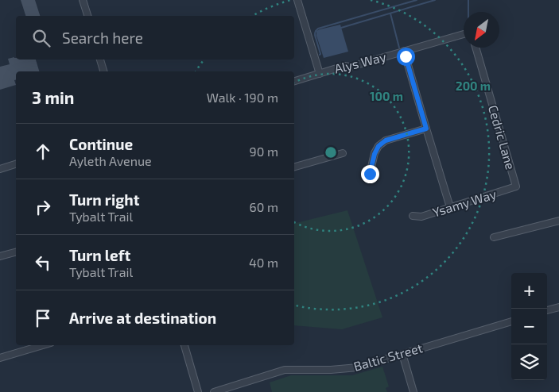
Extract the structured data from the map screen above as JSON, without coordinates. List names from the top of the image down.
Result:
{
  "streets": {
    "street": [
      "Alys Way",
      "Cedric Lane",
      "Ysamy Way",
      "Baltic Street"
    ]
  },
  "crossings": [
    ["Cedric Lane", "Ysamy Way"]
  ],
  "north": "bottom left",
  "page": {
    "search": "Search here",
    "heading": ["3 min", "Walk · 190 m"],
    "list": [
      ["Continue", "Ayleth Avenue", "90 m"],
      ["Turn right", "Tybalt Trail", "60 m"],
      ["Turn left", "Tybalt Trail", "40 m"],
      "Arrive at destination"
    ],
    "map_buttons": ["+", "−"]
  },
  "rings": ["200 m", "100 m"]
}
